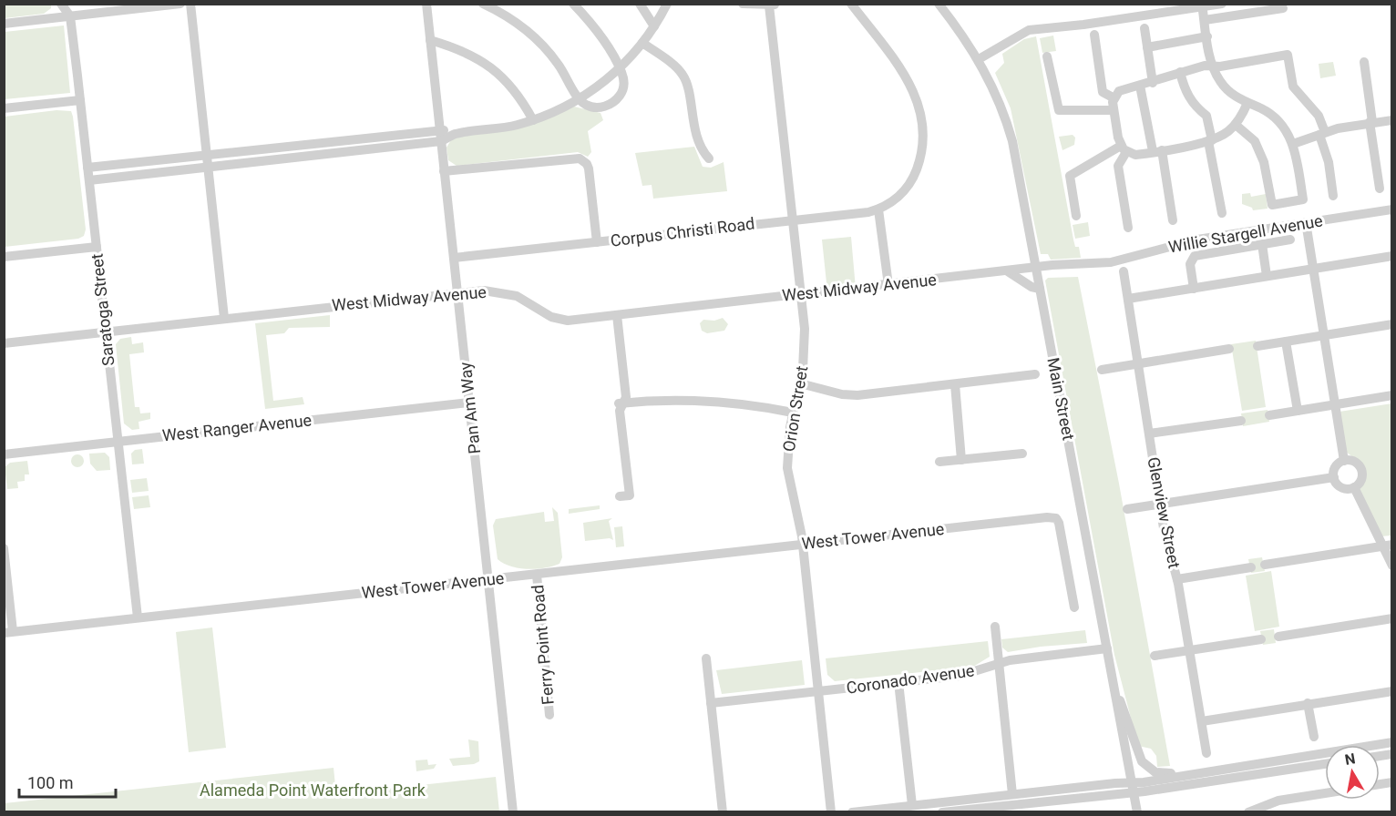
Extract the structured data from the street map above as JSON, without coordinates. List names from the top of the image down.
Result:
{
  "streets": {
    "street": [
      "Corpus Christi Road",
      "Willie Stargell Avenue",
      "West Midway Avenue",
      "Saratoga Street",
      "Main Street",
      "Pan Am Way",
      "Orion Street",
      "West Ranger Avenue",
      "Glenview Street",
      "West Tower Avenue",
      "Ferry Point Road",
      "Coronado Avenue"
    ]
  },
  "crossings": [
    ["Corpus Christi Road", "Pan Am Way"],
    ["Corpus Christi Road", "Orion Street"],
    ["Willie Stargell Avenue", "West Midway Avenue"],
    ["Willie Stargell Avenue", "Main Street"],
    ["West Midway Avenue", "Saratoga Street"],
    ["West Midway Avenue", "Main Street"],
    ["West Midway Avenue", "Pan Am Way"],
    ["West Midway Avenue", "Orion Street"],
    ["Saratoga Street", "West Ranger Avenue"],
    ["Saratoga Street", "West Tower Avenue"],
    ["Main Street", "Coronado Avenue"],
    ["Pan Am Way", "West Ranger Avenue"],
    ["Pan Am Way", "West Tower Avenue"],
    ["Orion Street", "West Tower Avenue"],
    ["Orion Street", "Coronado Avenue"],
    ["West Tower Avenue", "Ferry Point Road"]
  ],
  "parks": ["Alameda Point Waterfront Park"],
  "scale_bar": "100 m",
  "north": "top"
}
